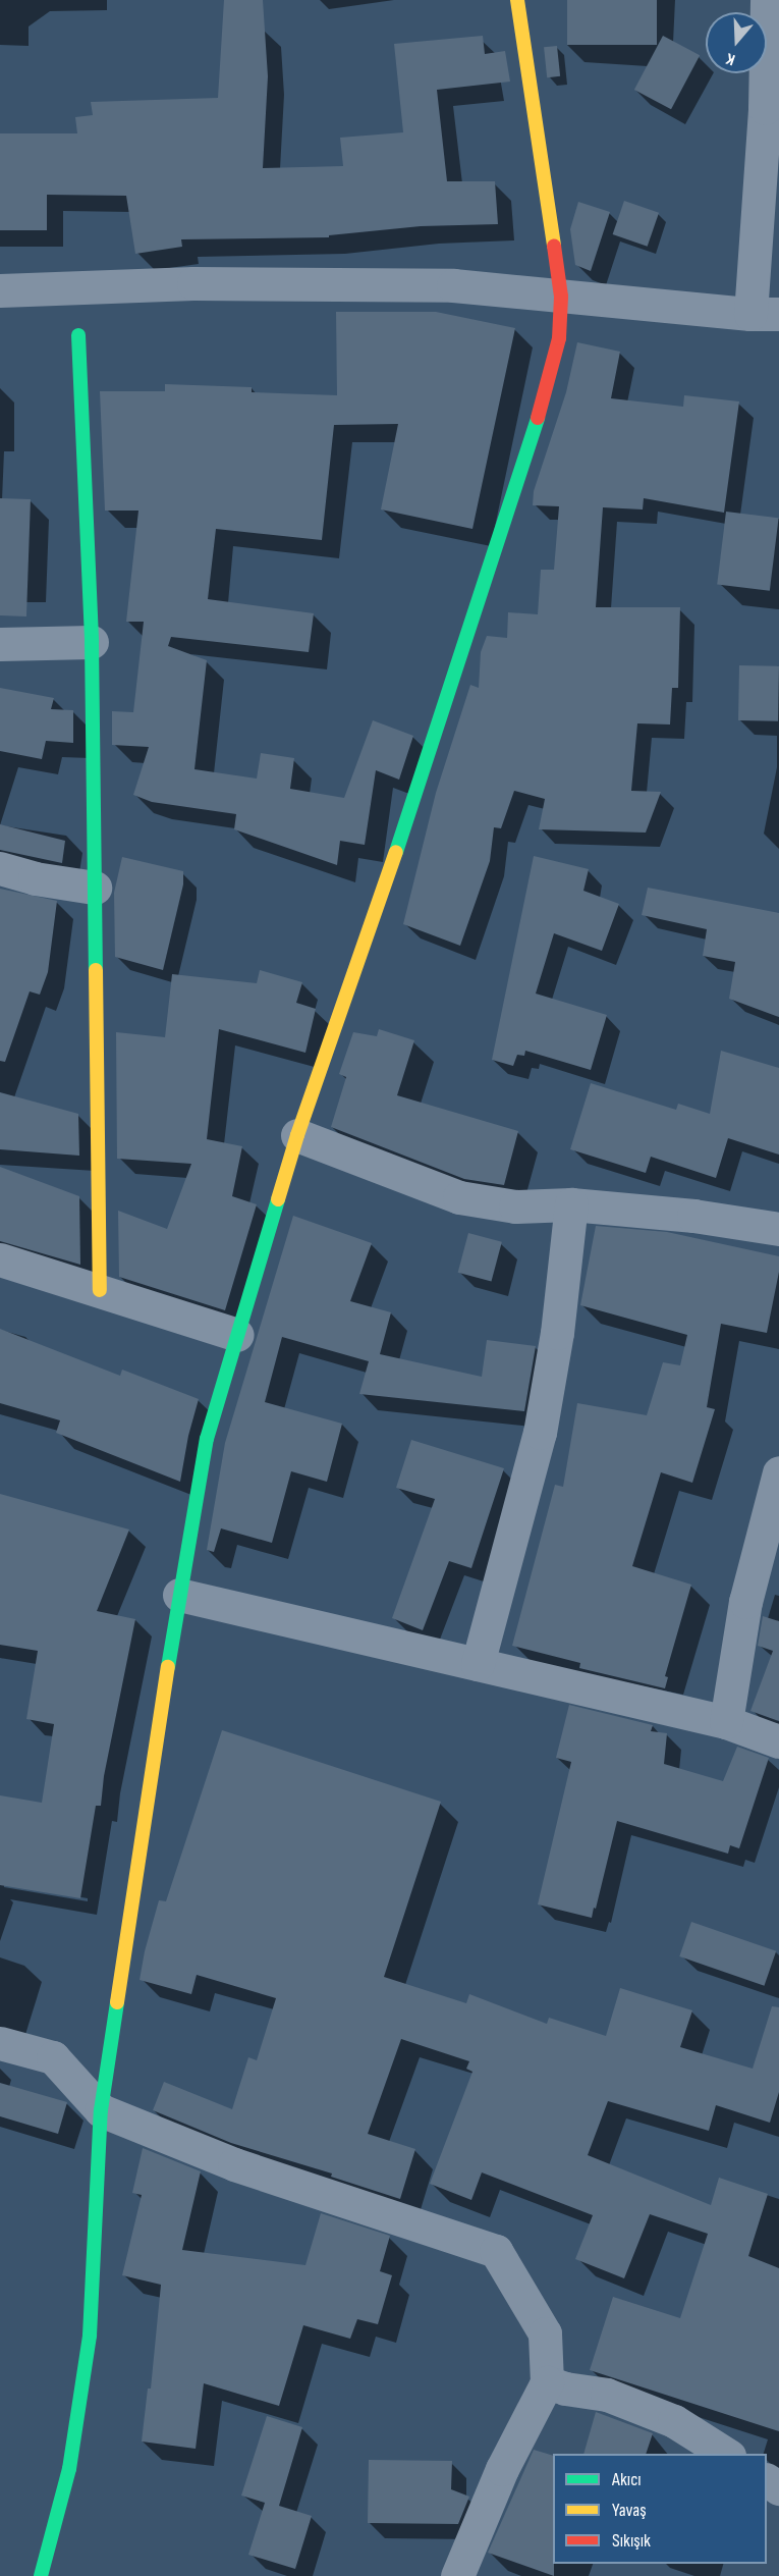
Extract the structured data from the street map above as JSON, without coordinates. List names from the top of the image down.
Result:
{
  "legend": ["Akıcı", "Yavaş", "Sıkışık"],
  "north": "bottom"
}
